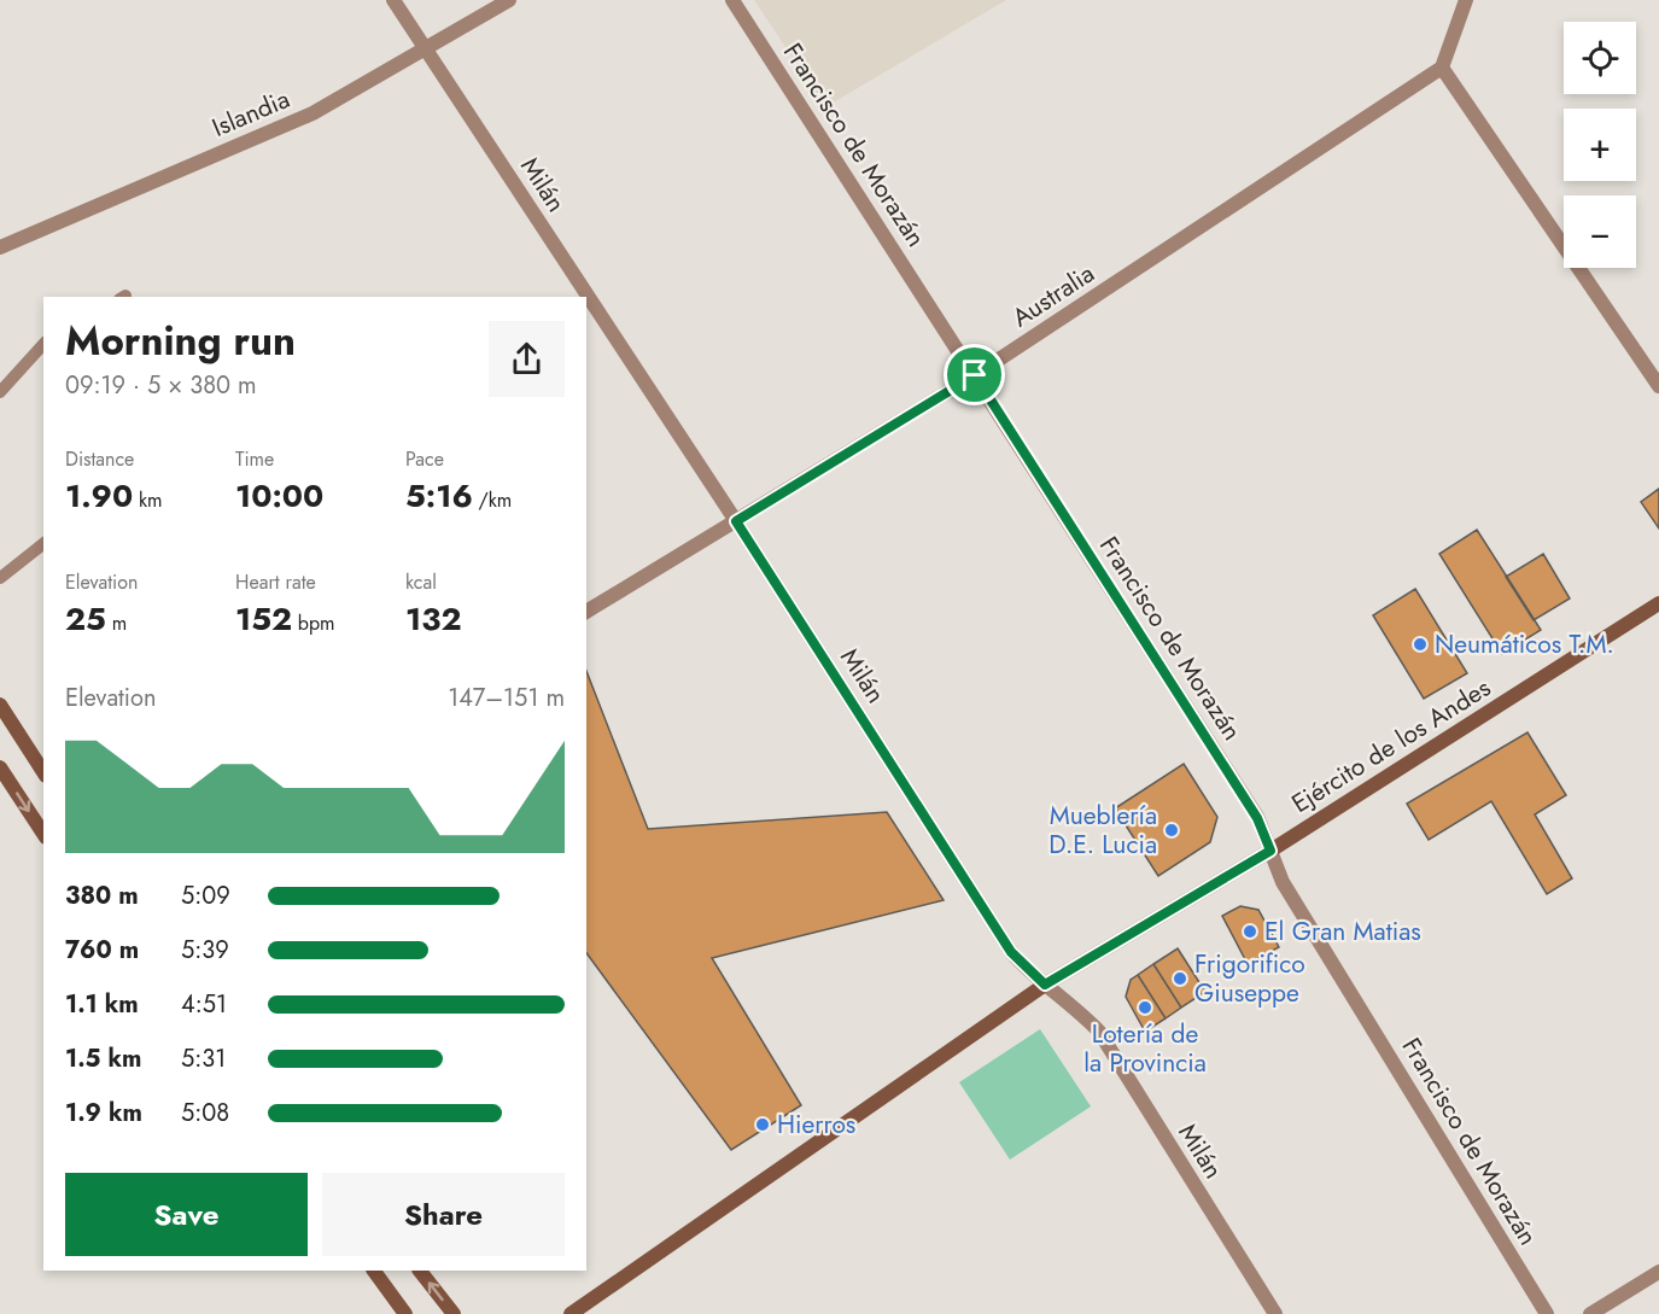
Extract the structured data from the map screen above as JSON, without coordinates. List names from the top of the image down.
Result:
{
  "streets": {
    "main road": ["Ejército de los Andes"],
    "street": [
      "Islandia",
      "Francisco de Morazán",
      "Milán",
      "Australia"
    ]
  },
  "crossings": [
    ["Islandia", "Milán"],
    ["Francisco de Morazán", "Australia"],
    ["Francisco de Morazán", "Ejército de los Andes"],
    ["Milán", "Australia"],
    ["Milán", "Ejército de los Andes"]
  ],
  "places": [
    "Neumáticos T.M.",
    "Mueblería D.E. Lucia",
    "El Gran Matias",
    "Frigorifico Giuseppe",
    "Lotería de la Provincia",
    "Hierros"
  ],
  "page": {
    "map_buttons": ["+", "−"],
    "heading": ["Morning run", "09:19 · 5 × 380 m"],
    "stats": [
      ["Distance", "1.90 km"],
      ["Time", "10:00"],
      ["Pace", "5:16 /km"],
      ["Elevation", "25 m"],
      ["Heart rate", "152 bpm"],
      ["kcal", "132"]
    ],
    "chart": ["Elevation", "147–151 m"],
    "list": [
      {
        "name": "380 m",
        "note": "5:09"
      },
      {
        "name": "760 m",
        "note": "5:39"
      },
      {
        "name": "1.1 km",
        "note": "4:51"
      },
      {
        "name": "1.5 km",
        "note": "5:31"
      },
      {
        "name": "1.9 km",
        "note": "5:08"
      }
    ],
    "buttons": ["Save", "Share"]
  }
}
